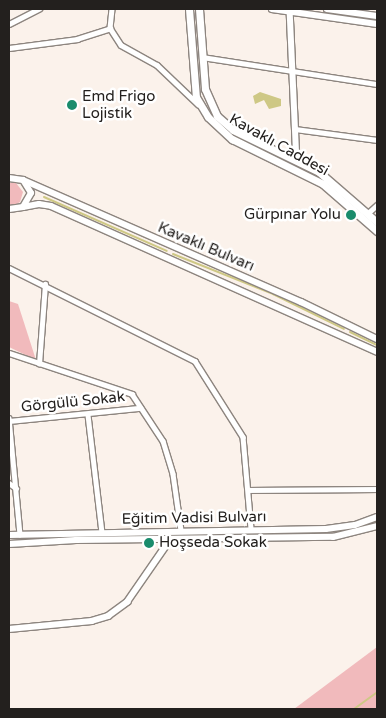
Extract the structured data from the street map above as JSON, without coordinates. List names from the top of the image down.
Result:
{
  "streets": {
    "main road": ["Kavaklı Caddesi", "Kavaklı Bulvarı", "Eğitim Vadisi Bulvarı"],
    "street": ["Görgülü Sokak"]
  },
  "places": ["Emd Frigo Lojistik", "Gürpınar Yolu", "Hoşseda Sokak"]
}
